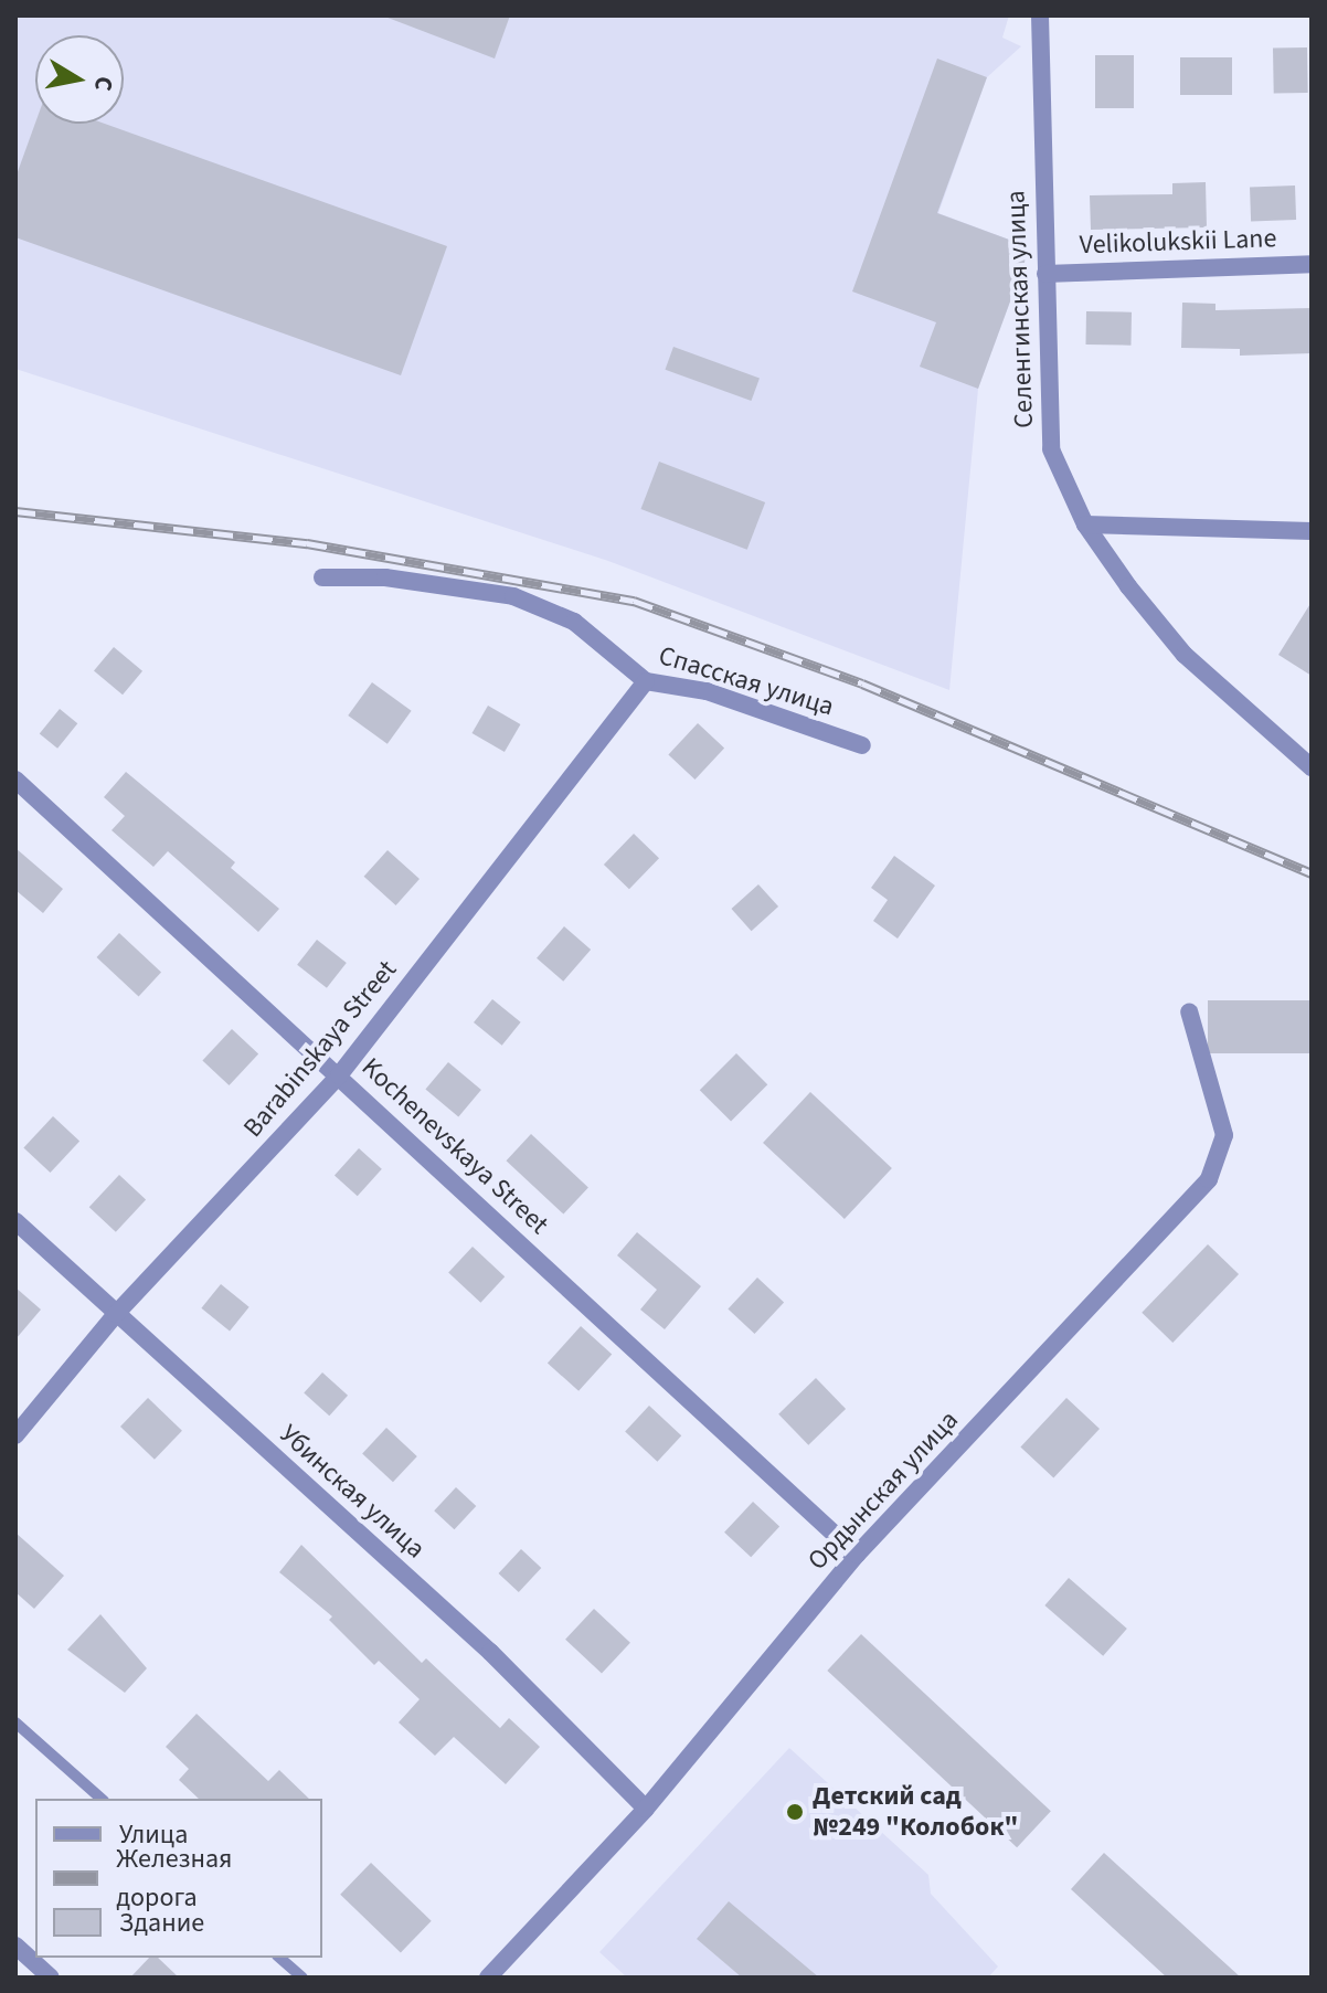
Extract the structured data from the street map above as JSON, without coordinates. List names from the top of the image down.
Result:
{
  "streets": {
    "street": [
      "Velikolukskii Lane",
      "Селенгинская улица",
      "Спасская улица",
      "Barabinskaya Street",
      "Kochenevskaya Street",
      "Ордынская улица",
      "Убинская улица"
    ]
  },
  "crossings": [
    ["Velikolukskii Lane", "Селенгинская улица"],
    ["Спасская улица", "Barabinskaya Street"],
    ["Barabinskaya Street", "Kochenevskaya Street"],
    ["Barabinskaya Street", "Убинская улица"],
    ["Kochenevskaya Street", "Ордынская улица"],
    ["Ордынская улица", "Убинская улица"]
  ],
  "places": ["Детский сад №249 \"Колобок\""],
  "legend": ["Улица", "Железная дорога", "Здание"],
  "north": "right"
}
